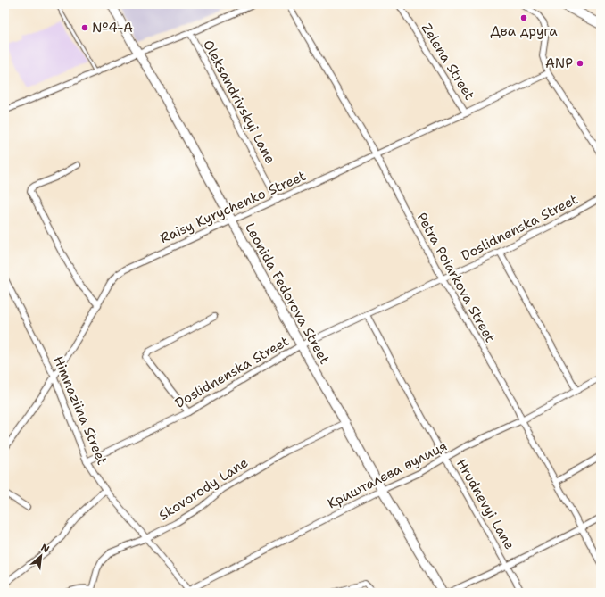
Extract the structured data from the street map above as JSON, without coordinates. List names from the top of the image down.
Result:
{
  "streets": {
    "street": [
      "Zelena Street",
      "Oleksandrivskyi Lane",
      "Raisy Kyrychenko Street",
      "Doslidnenska Street",
      "Petra Poiarkova Street",
      "Leonida Fedorova Street",
      "Himnaziina Street",
      "Кришталева вулиця",
      "Skovorody Lane",
      "Hrudnevyi Lane"
    ]
  },
  "crossings": [
    ["Zelena Street", "Raisy Kyrychenko Street"],
    ["Oleksandrivskyi Lane", "Raisy Kyrychenko Street"],
    ["Raisy Kyrychenko Street", "Petra Poiarkova Street"],
    ["Raisy Kyrychenko Street", "Leonida Fedorova Street"],
    ["Raisy Kyrychenko Street", "Himnaziina Street"],
    ["Doslidnenska Street", "Petra Poiarkova Street"],
    ["Doslidnenska Street", "Leonida Fedorova Street"],
    ["Doslidnenska Street", "Himnaziina Street"],
    ["Doslidnenska Street", "Hrudnevyi Lane"],
    ["Petra Poiarkova Street", "Кришталева вулиця"],
    ["Leonida Fedorova Street", "Кришталева вулиця"],
    ["Leonida Fedorova Street", "Skovorody Lane"],
    ["Himnaziina Street", "Кришталева вулиця"],
    ["Himnaziina Street", "Skovorody Lane"],
    ["Кришталева вулиця", "Hrudnevyi Lane"]
  ],
  "places": ["Два друга", "№4-А", "ANP"],
  "north": "top right"
}
